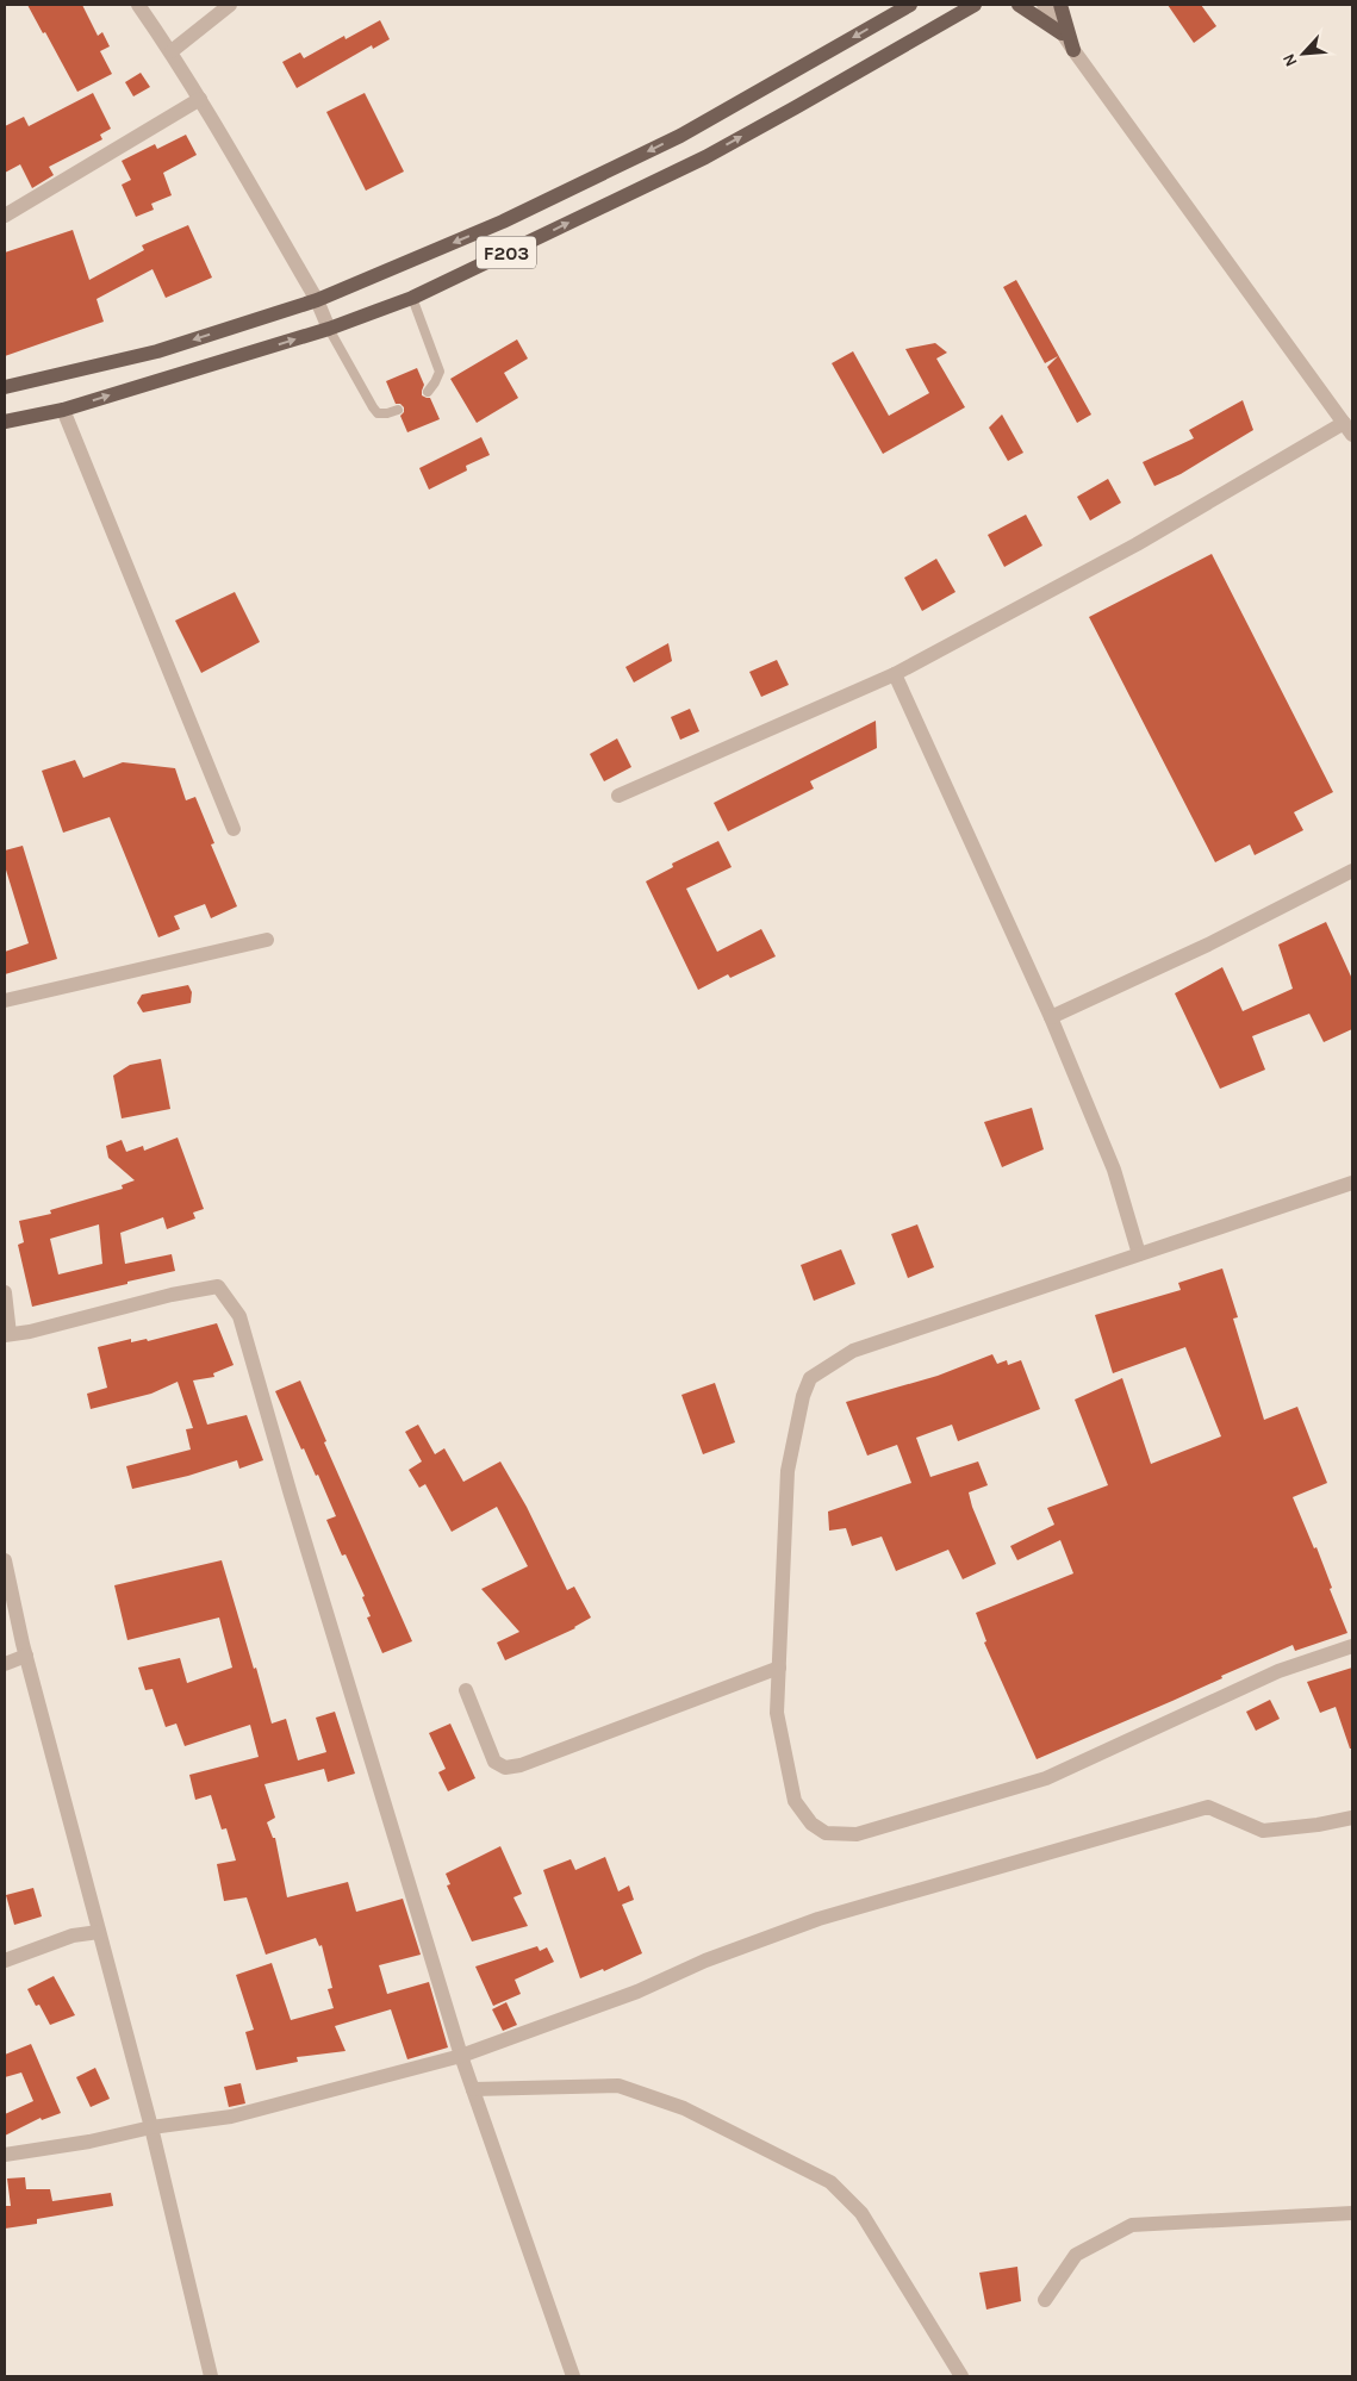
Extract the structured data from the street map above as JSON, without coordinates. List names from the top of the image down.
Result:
{
  "streets": {
    "main road": ["F203"]
  },
  "north": "bottom left"
}
